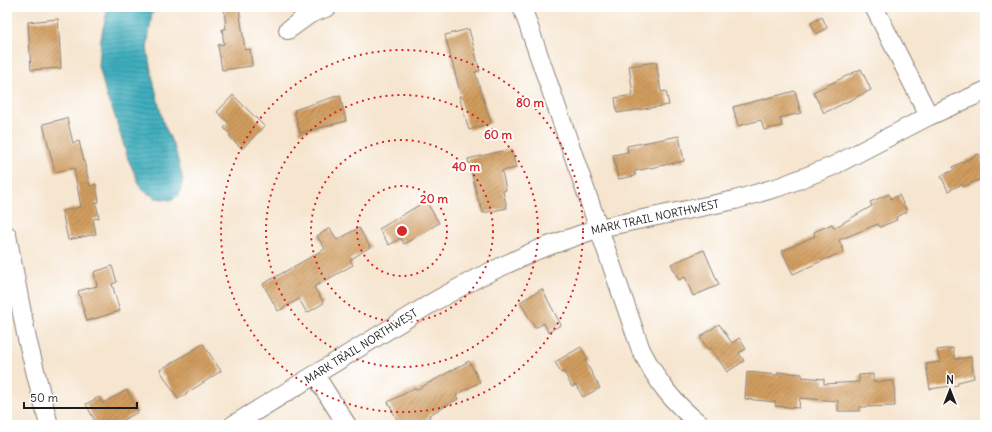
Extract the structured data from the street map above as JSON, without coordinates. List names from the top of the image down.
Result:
{
  "streets": {
    "street": ["MARK TRAIL NORTHWEST"]
  },
  "scale_bar": "50 m",
  "north": "top",
  "rings": [
    "80 m",
    "60 m",
    "40 m",
    "20 m"
  ]
}
